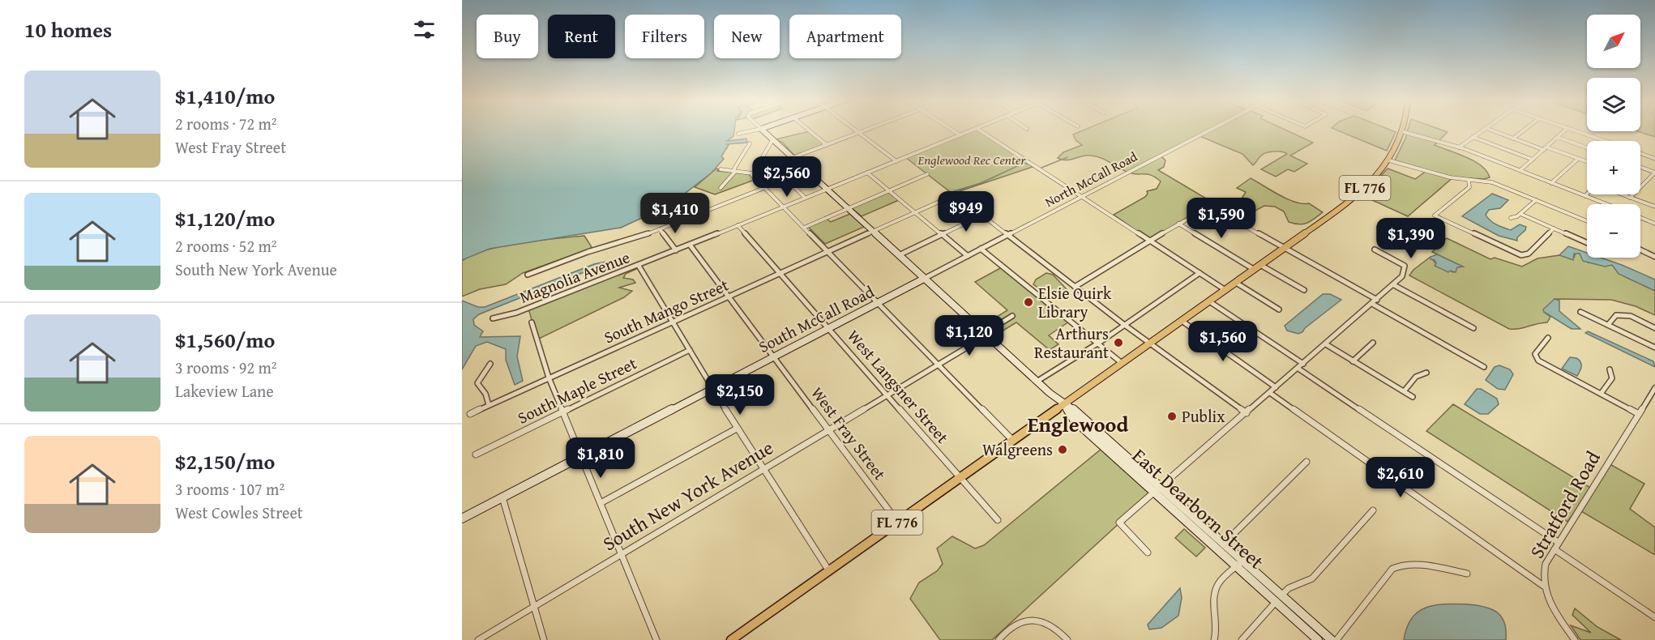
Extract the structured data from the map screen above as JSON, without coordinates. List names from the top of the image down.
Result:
{
  "streets": {
    "main road": ["FL 776"],
    "street": [
      "North McCall Road",
      "Magnolia Avenue",
      "South Mango Street",
      "South McCall Road",
      "West Langsner Street",
      "South Maple Street",
      "West Fray Street",
      "South New York Avenue",
      "Stratford Road",
      "East Dearborn Street"
    ]
  },
  "crossings": [
    ["North McCall Road", "South McCall Road"],
    ["North McCall Road", "East Dearborn Street"],
    ["FL 776", "West Langsner Street"],
    ["FL 776", "West Fray Street"],
    ["FL 776", "East Dearborn Street"],
    ["Magnolia Avenue", "West Langsner Street"],
    ["Magnolia Avenue", "West Fray Street"],
    ["Magnolia Avenue", "East Dearborn Street"],
    ["South Mango Street", "West Langsner Street"],
    ["South Mango Street", "West Fray Street"],
    ["South Mango Street", "East Dearborn Street"],
    ["South McCall Road", "West Langsner Street"],
    ["South McCall Road", "West Fray Street"],
    ["South McCall Road", "East Dearborn Street"],
    ["West Langsner Street", "South New York Avenue"],
    ["West Fray Street", "South New York Avenue"],
    ["South New York Avenue", "East Dearborn Street"]
  ],
  "districts": ["Englewood"],
  "parks": ["Englewood Rec Center"],
  "places": [
    "Elsie Quirk Library",
    "Arthurs Restaurant",
    "Publix",
    "Walgreens"
  ],
  "north": "top right",
  "page": {
    "heading": "10 homes",
    "map_buttons": ["+", "−"],
    "chip": [
      "Buy",
      "Rent",
      "Filters",
      "New",
      "Apartment"
    ],
    "list": [
      {
        "name": "$1,410/mo",
        "note": "2 rooms · 72 m² · West Fray Street"
      },
      {
        "name": "$1,120/mo",
        "note": "2 rooms · 52 m² · South New York Avenue"
      },
      {
        "name": "$1,560/mo",
        "note": "3 rooms · 92 m² · Lakeview Lane"
      },
      {
        "name": "$2,150/mo",
        "note": "3 rooms · 107 m² · West Cowles Street"
      }
    ],
    "price": [
      "$2,560",
      "$949",
      "$1,410",
      "$1,590",
      "$1,390",
      "$1,120",
      "$1,560",
      "$2,150",
      "$1,810",
      "$2,610"
    ]
  }
}
